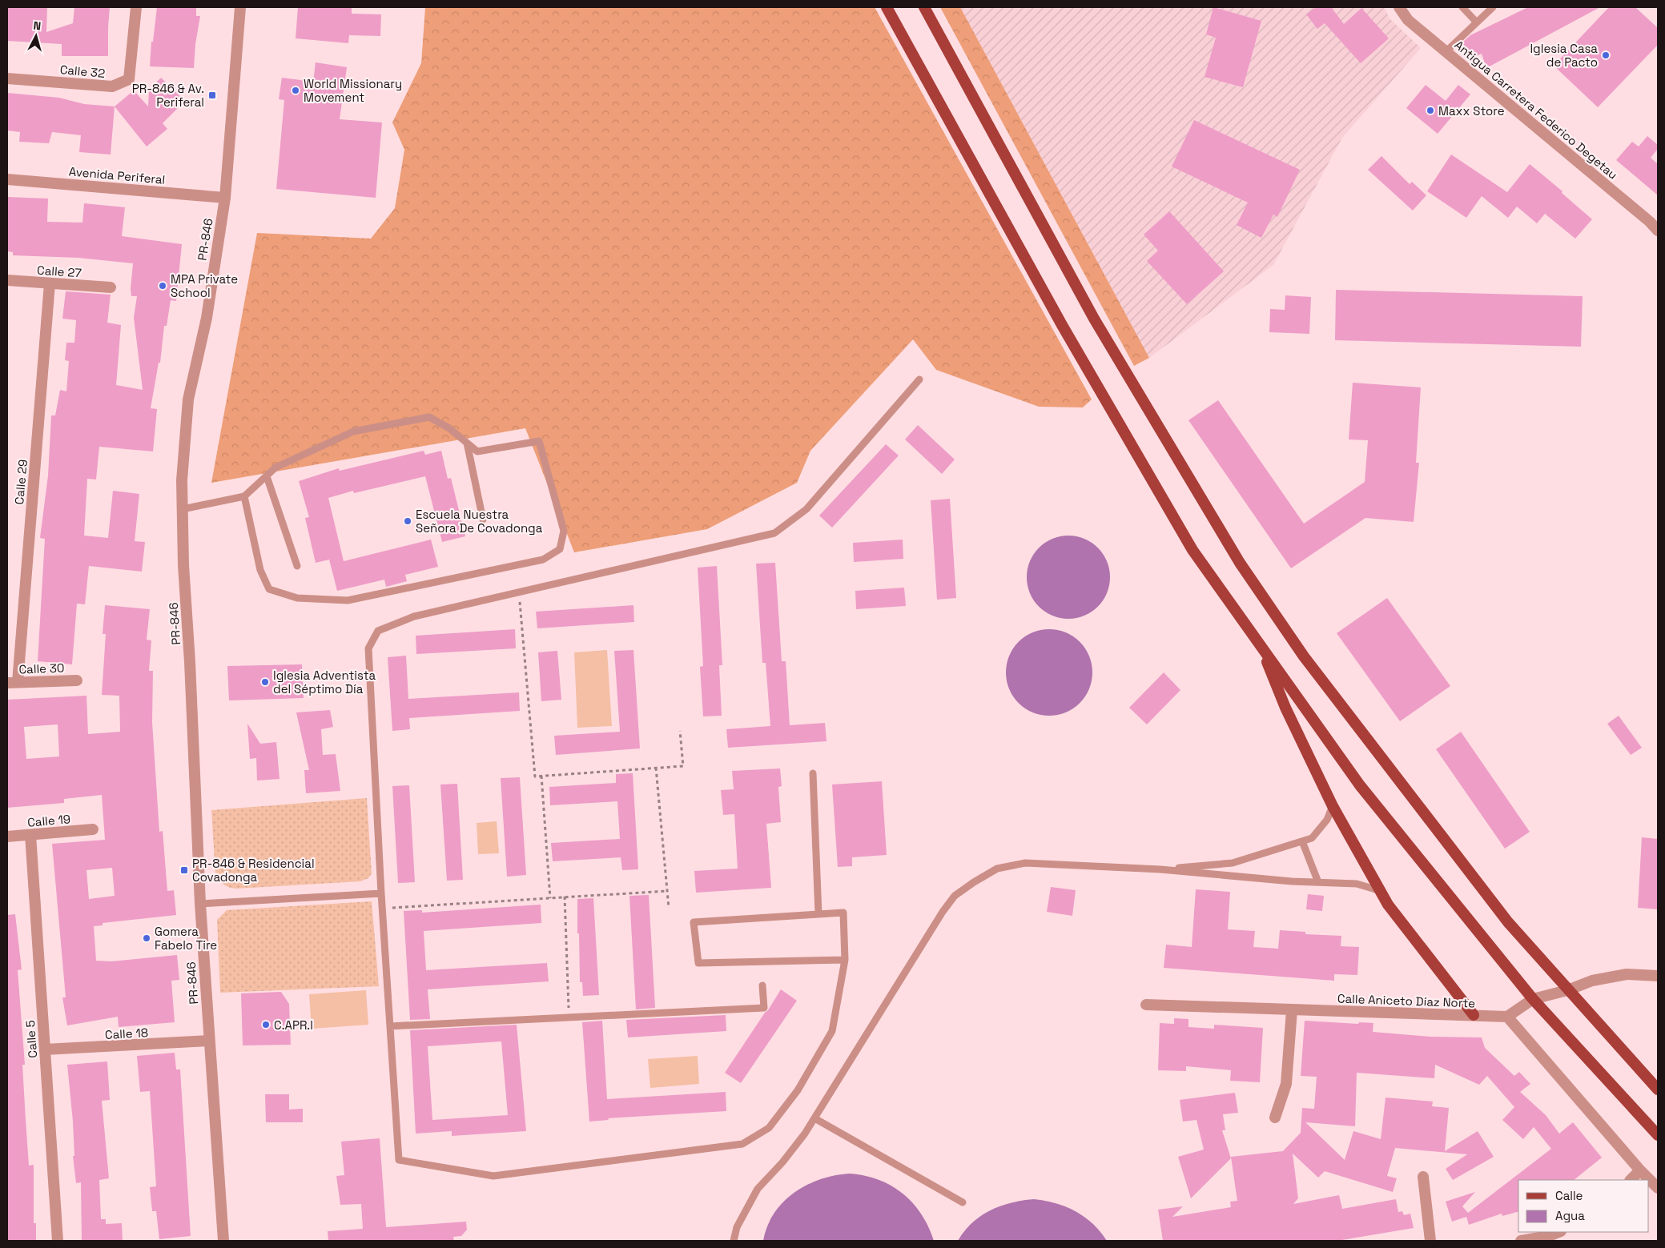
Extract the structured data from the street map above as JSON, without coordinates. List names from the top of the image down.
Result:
{
  "streets": {
    "street": [
      "Calle 32",
      "Antigua Carretera Federico Degetau",
      "Avenida Periferal",
      "PR-846",
      "Calle 27",
      "Calle 29",
      "Calle 30",
      "Calle 19",
      "Calle Aniceto Díaz Norte",
      "Calle 18",
      "Calle 5"
    ]
  },
  "crossings": [
    ["Avenida Periferal", "PR-846"],
    ["PR-846", "Calle 18"],
    ["Calle 27", "Calle 29"],
    ["Calle 29", "Calle 30"],
    ["Calle 19", "Calle 5"],
    ["Calle 18", "Calle 5"]
  ],
  "places": {
    "other": [
      "Iglesia Casa de Pacto",
      "World Missionary Movement",
      "Maxx Store",
      "MPA Private School",
      "Escuela Nuestra Señora De Covadonga",
      "Iglesia Adventista del Séptimo Día",
      "Gomera Fabelo Tire",
      "C.APR.I"
    ],
    "transit": ["PR-846 & Av. Periferal", "PR-846 & Residencial Covadonga"]
  },
  "legend": ["Calle", "Agua"],
  "north": "top"
}
